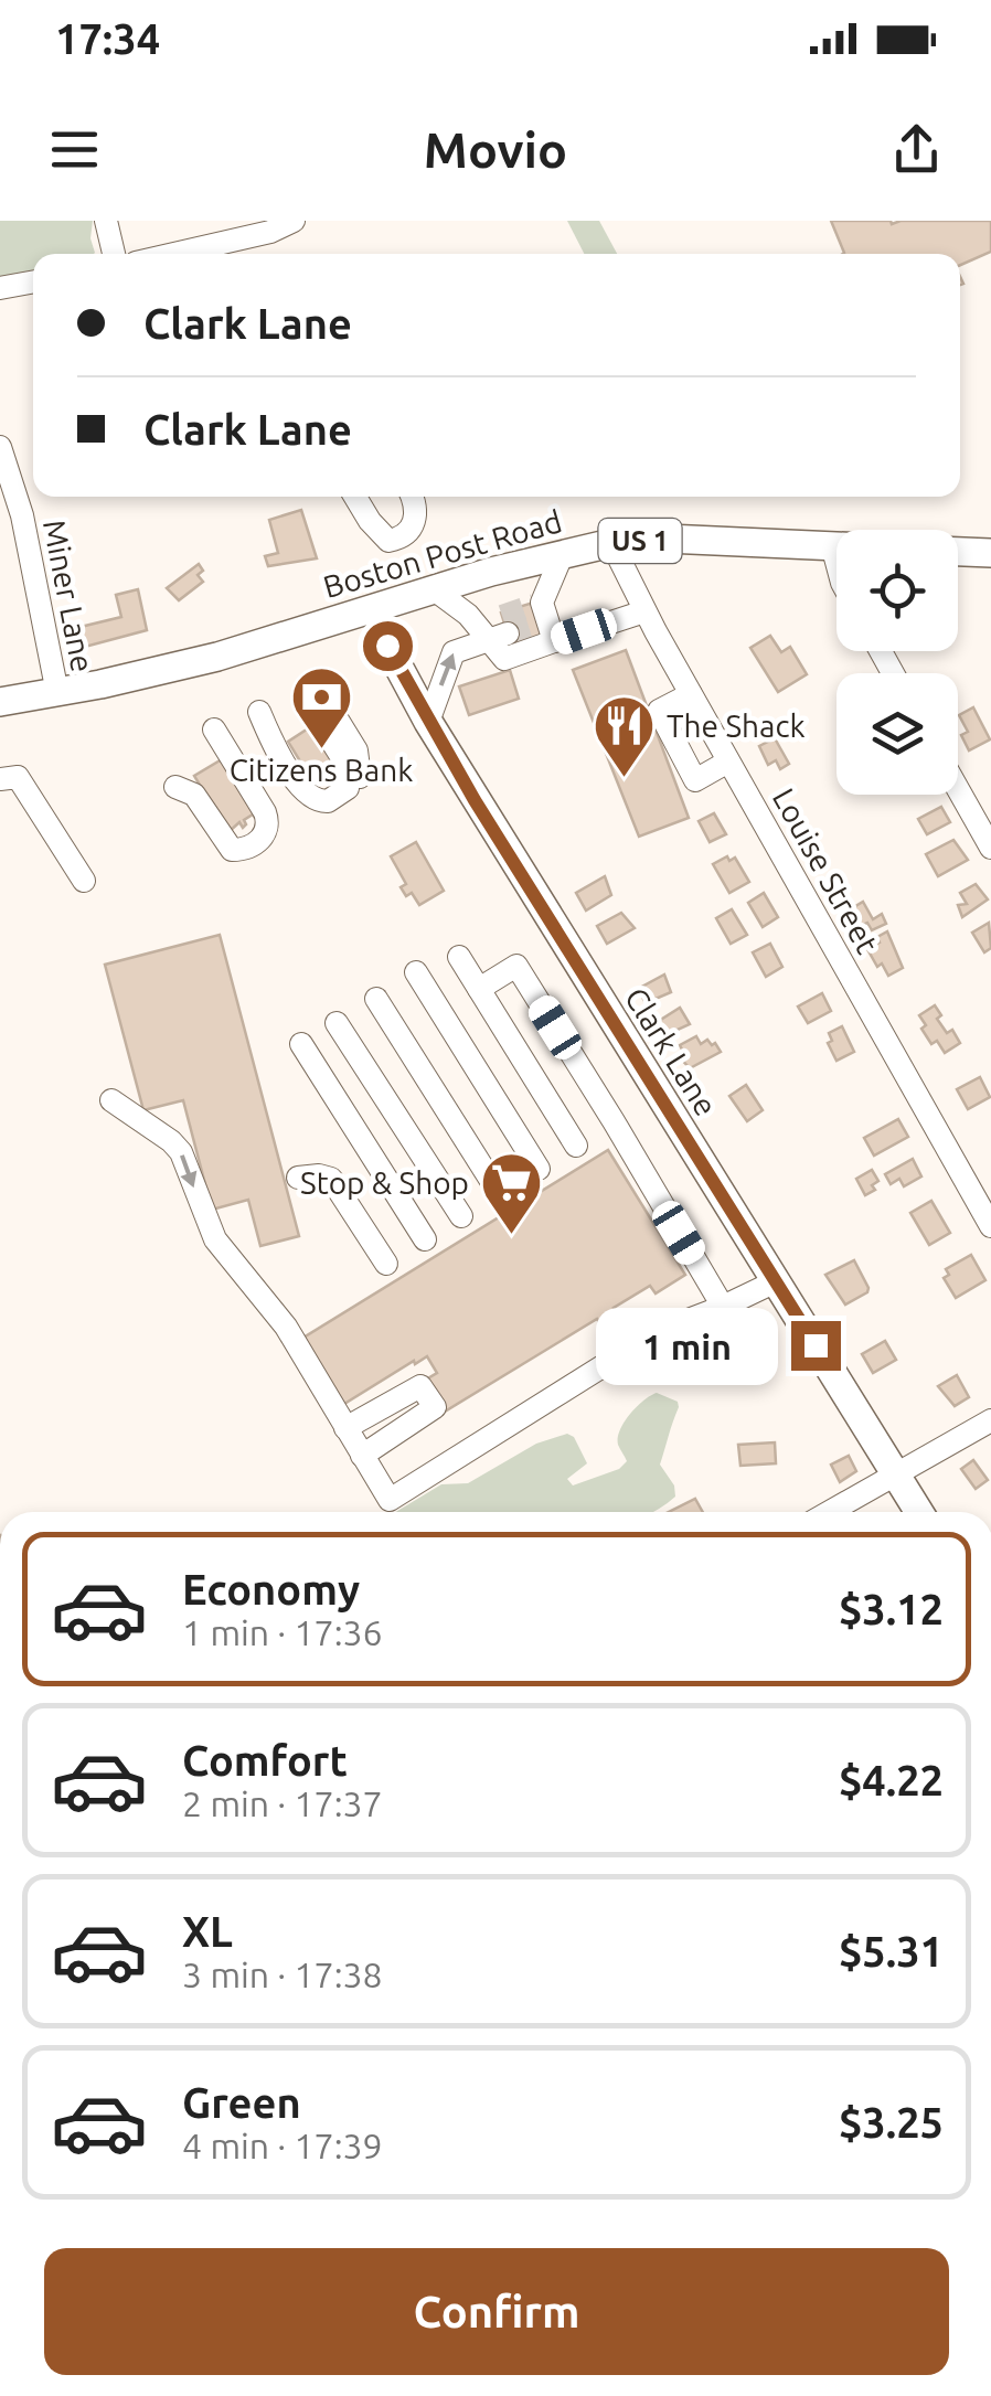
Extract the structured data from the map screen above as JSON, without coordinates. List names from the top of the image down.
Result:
{
  "streets": {
    "main road": ["US 1", "Boston Post Road", "Clark Lane"],
    "street": ["Miner Lane", "Louise Street"]
  },
  "crossings": [
    ["Boston Post Road", "Miner Lane"],
    ["Boston Post Road", "Louise Street"],
    ["Boston Post Road", "Clark Lane"]
  ],
  "places": {
    "bank": ["Citizens Bank"],
    "restaurant": ["The Shack"],
    "supermarket": ["Stop & Shop"]
  },
  "page": {
    "status": "17:34",
    "header": "Movio",
    "banner": ["Clark Lane", "Clark Lane"],
    "bubble": "1 min",
    "list": [
      {
        "name": "Economy",
        "note": "1 min · 17:36",
        "value": "$3.12"
      },
      {
        "name": "Comfort",
        "note": "2 min · 17:37",
        "value": "$4.22"
      },
      {
        "name": "XL",
        "note": "3 min · 17:38",
        "value": "$5.31"
      },
      {
        "name": "Green",
        "note": "4 min · 17:39",
        "value": "$3.25"
      }
    ],
    "buttons": "Confirm"
  }
}
